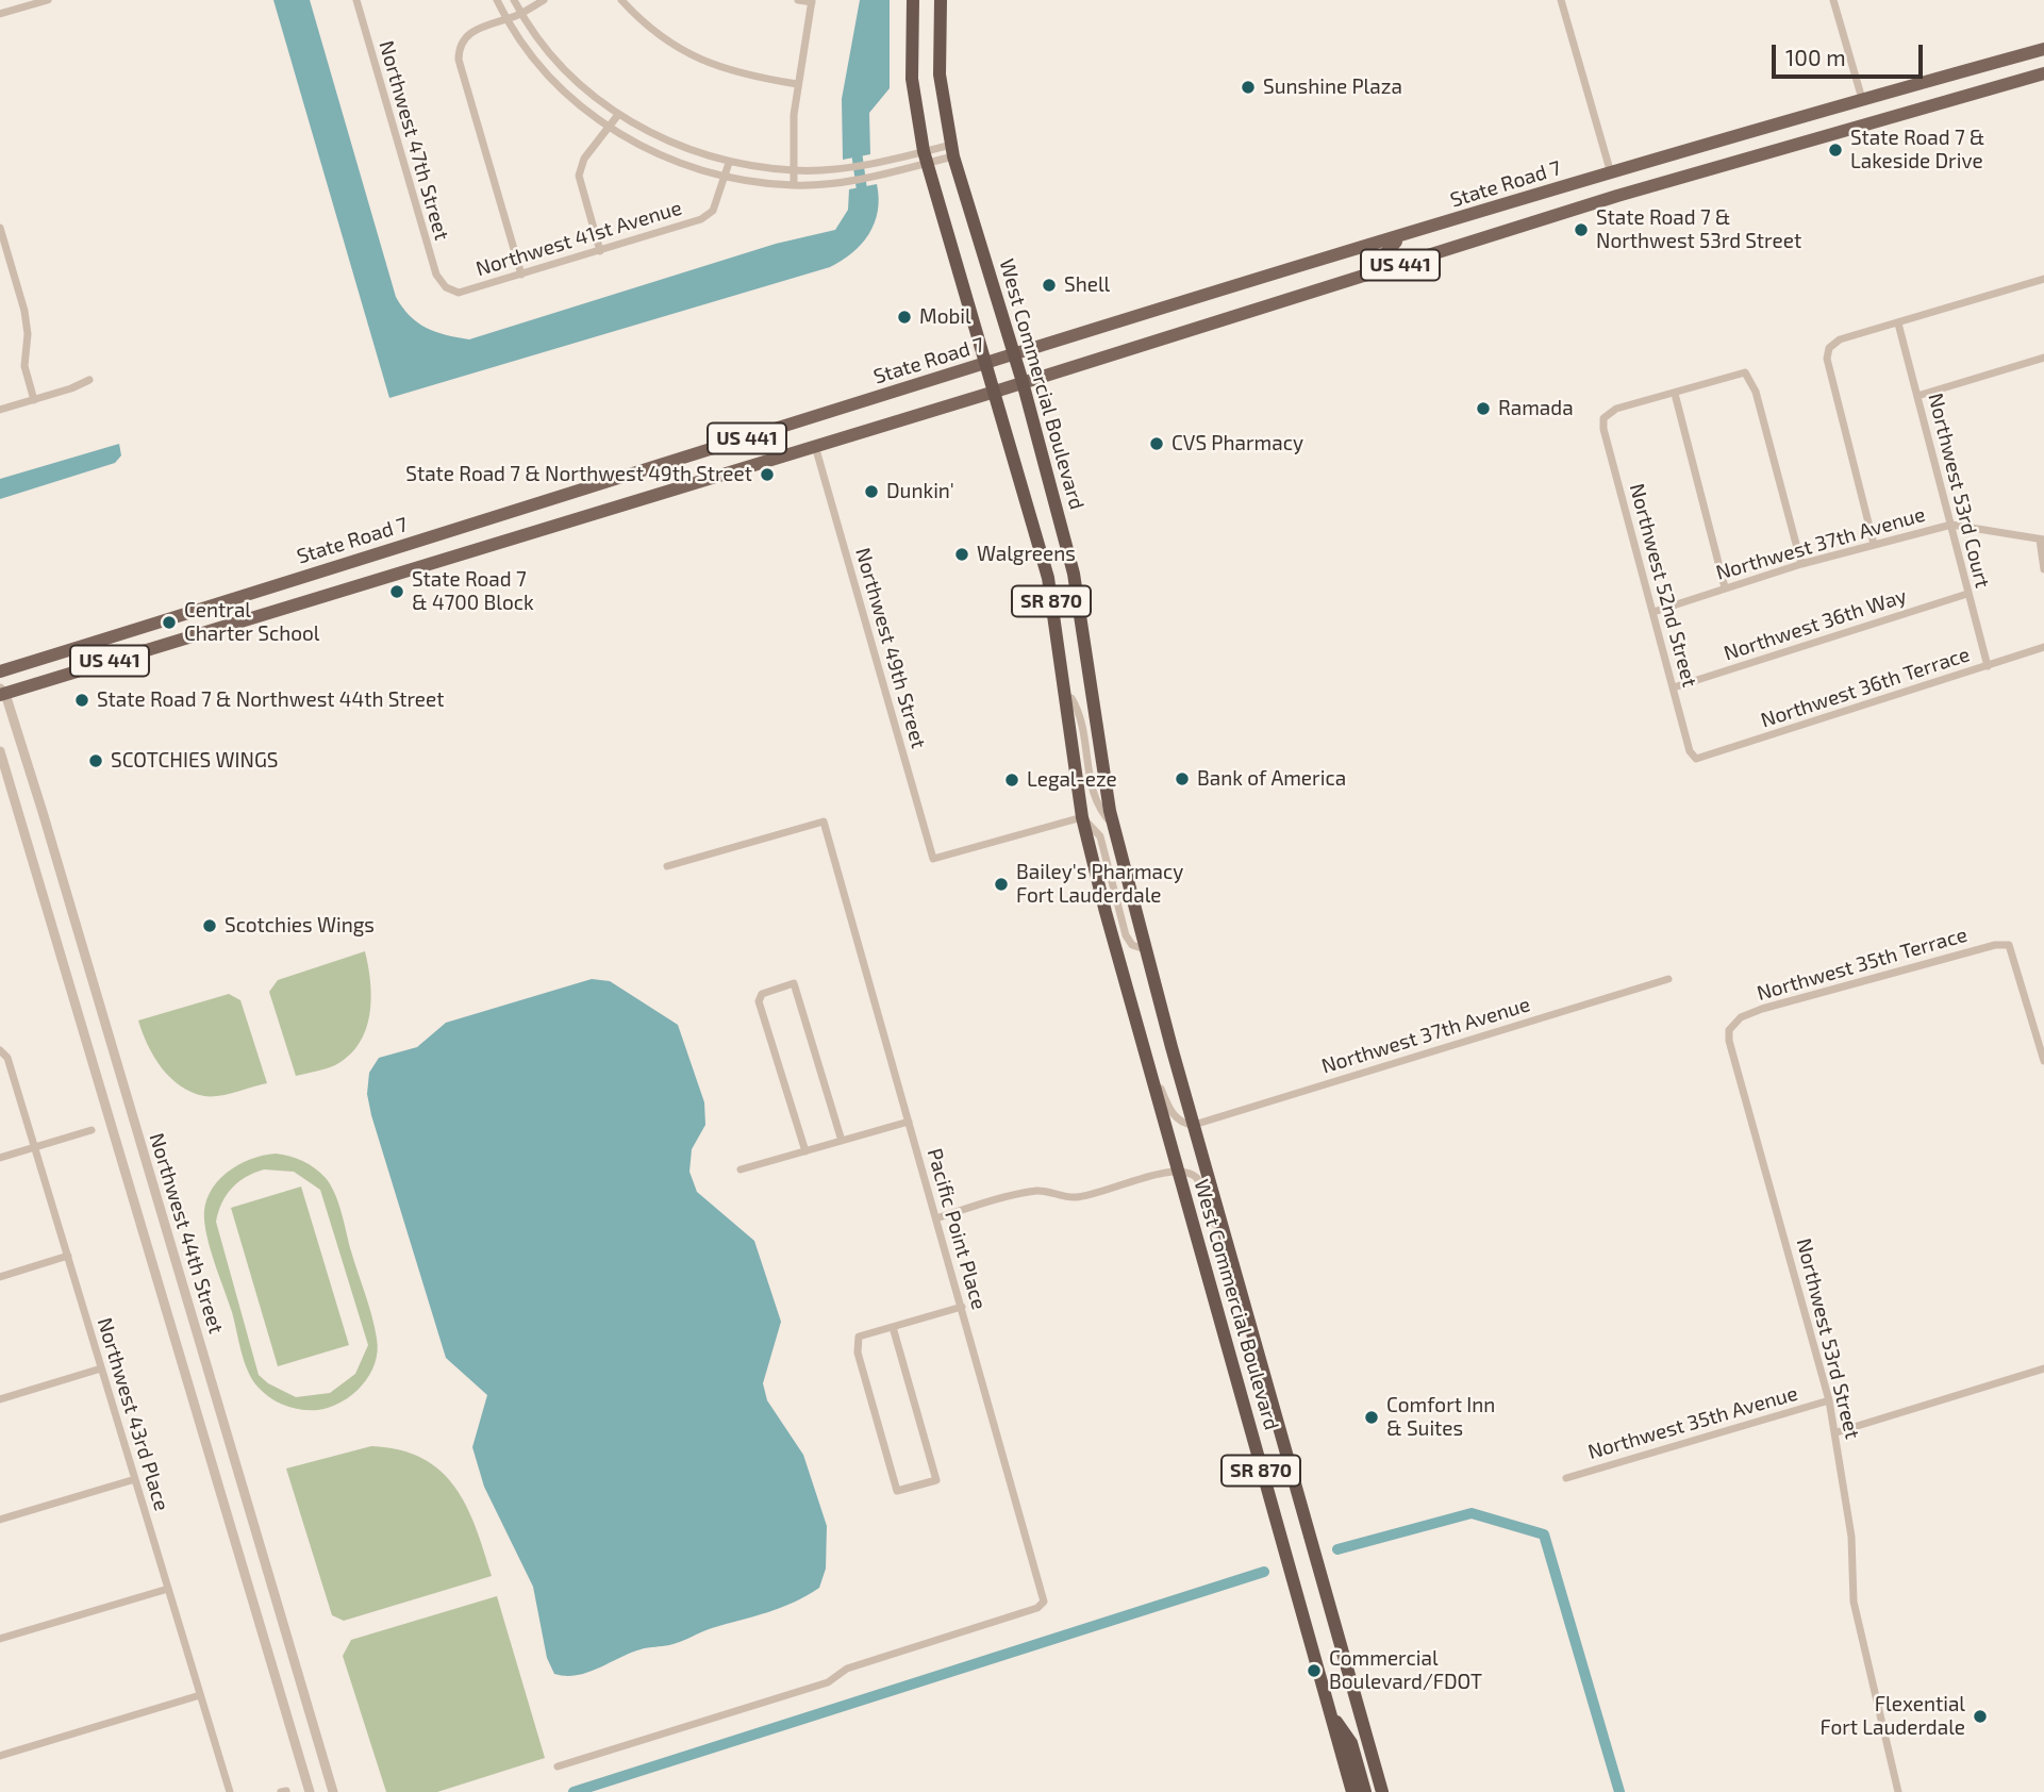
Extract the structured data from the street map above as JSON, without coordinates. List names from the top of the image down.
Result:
{
  "streets": {
    "highway": ["West Commercial Boulevard", "SR 870"],
    "main road": ["State Road 7", "US 441"],
    "street": [
      "Northwest 47th Street",
      "Northwest 41st Avenue",
      "Northwest 53rd Court",
      "Northwest 37th Avenue",
      "Northwest 52nd Street",
      "Northwest 36th Way",
      "Northwest 49th Street",
      "Northwest 36th Terrace",
      "Northwest 35th Terrace",
      "Pacific Point Place",
      "Northwest 44th Street",
      "Northwest 53rd Street",
      "Northwest 43rd Place",
      "Northwest 35th Avenue"
    ]
  },
  "crossings": [
    ["Northwest 47th Street", "Northwest 41st Avenue"],
    ["State Road 7", "West Commercial Boulevard"],
    ["US 441", "West Commercial Boulevard"],
    ["US 441", "Northwest 49th Street"],
    ["US 441", "Northwest 44th Street"],
    ["West Commercial Boulevard", "Northwest 37th Avenue"],
    ["West Commercial Boulevard", "Northwest 49th Street"],
    ["Northwest 53rd Court", "Northwest 37th Avenue"],
    ["Northwest 53rd Court", "Northwest 36th Way"],
    ["Northwest 53rd Court", "Northwest 36th Terrace"],
    ["Northwest 37th Avenue", "Northwest 52nd Street"],
    ["Northwest 52nd Street", "Northwest 36th Way"],
    ["Northwest 52nd Street", "Northwest 36th Terrace"],
    ["Northwest 35th Terrace", "Northwest 53rd Street"],
    ["Northwest 53rd Street", "Northwest 35th Avenue"]
  ],
  "places": [
    "Sunshine Plaza",
    "State Road 7 & Lakeside Drive",
    "State Road 7 & Northwest 53rd Street",
    "Shell",
    "Mobil",
    "Ramada",
    "CVS Pharmacy",
    "State Road 7 & Northwest 49th Street",
    "Dunkin'",
    "Walgreens",
    "State Road 7 & 4700 Block",
    "Central Charter School",
    "State Road 7 & Northwest 44th Street",
    "SCOTCHIES WINGS",
    "Bank of America",
    "Legal-eze",
    "Bailey's Pharmacy Fort Lauderdale",
    "Scotchies Wings",
    "Comfort Inn & Suites",
    "Commercial Boulevard/FDOT",
    "Flexential Fort Lauderdale"
  ],
  "scale_bar": "100 m"
}
